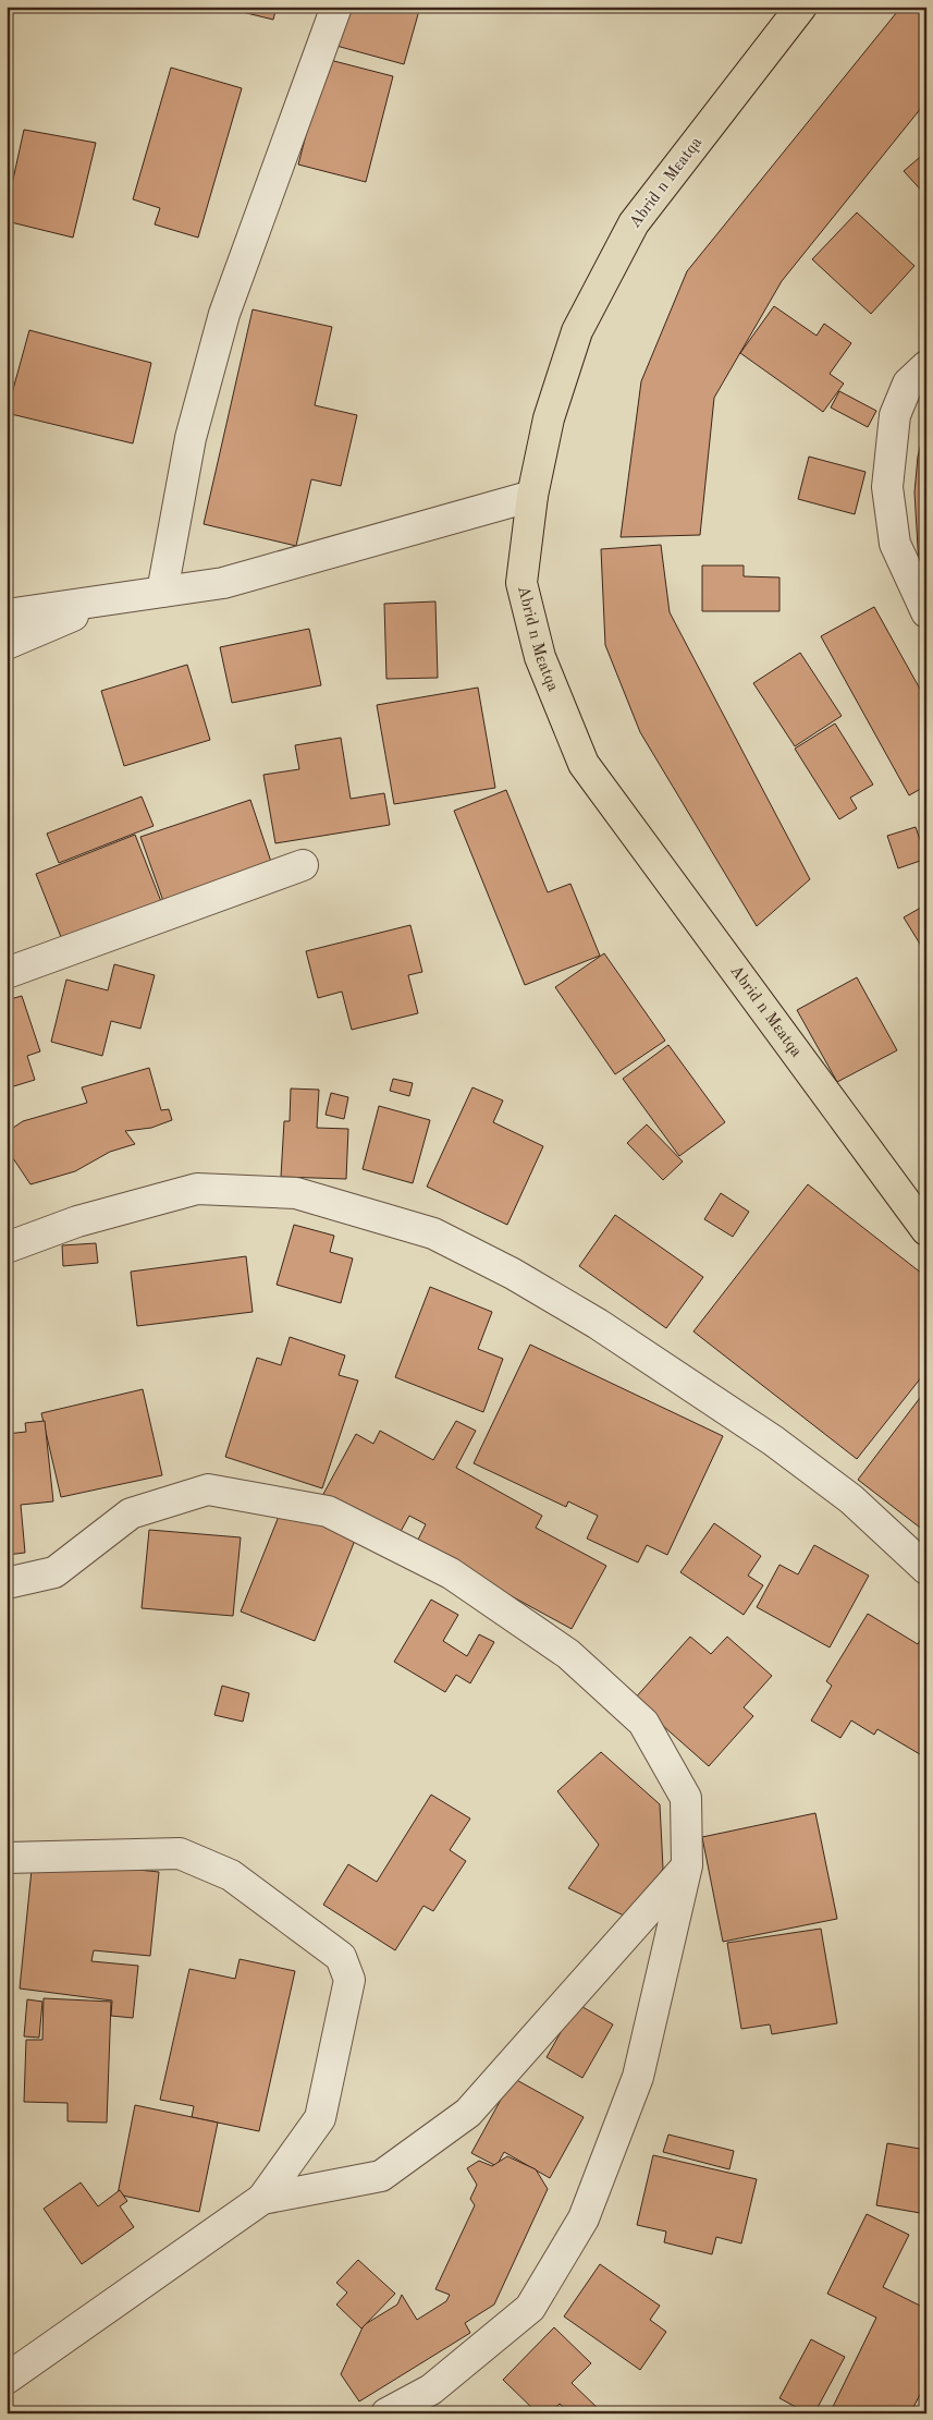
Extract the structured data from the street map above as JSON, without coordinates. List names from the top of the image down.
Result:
{
  "streets": {
    "main road": ["Abrid n Mɛatqa"]
  }
}
